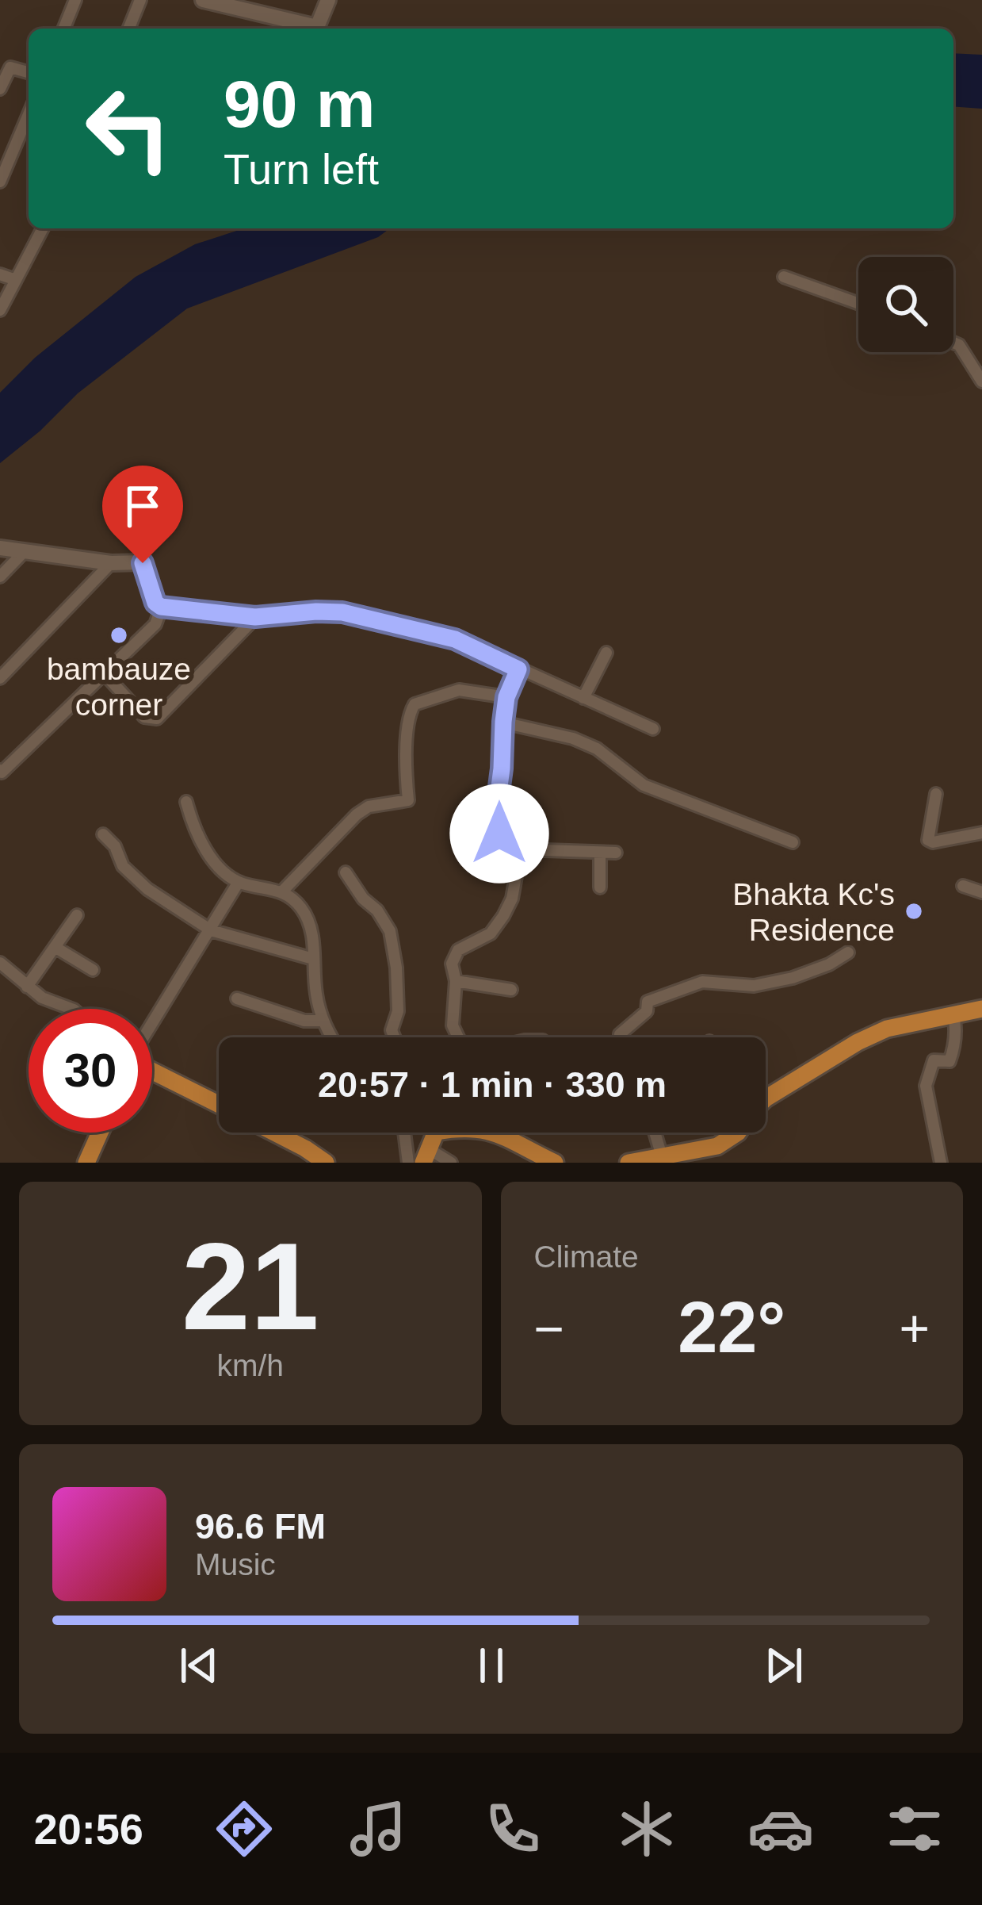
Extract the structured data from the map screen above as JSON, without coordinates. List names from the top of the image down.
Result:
{
  "places": ["bambauze corner", "Bhakta Kc's Residence"],
  "page": {
    "turn": ["90 m", "Turn left"],
    "limit": "30",
    "trip": "20:57 · 1 min · 330 m",
    "tile": [
      ["21", "km/h"],
      "Climate"
    ],
    "heat": ["−", "22°", "+"],
    "song": ["96.6 FM", "Music"],
    "tabs": "20:56"
  }
}
